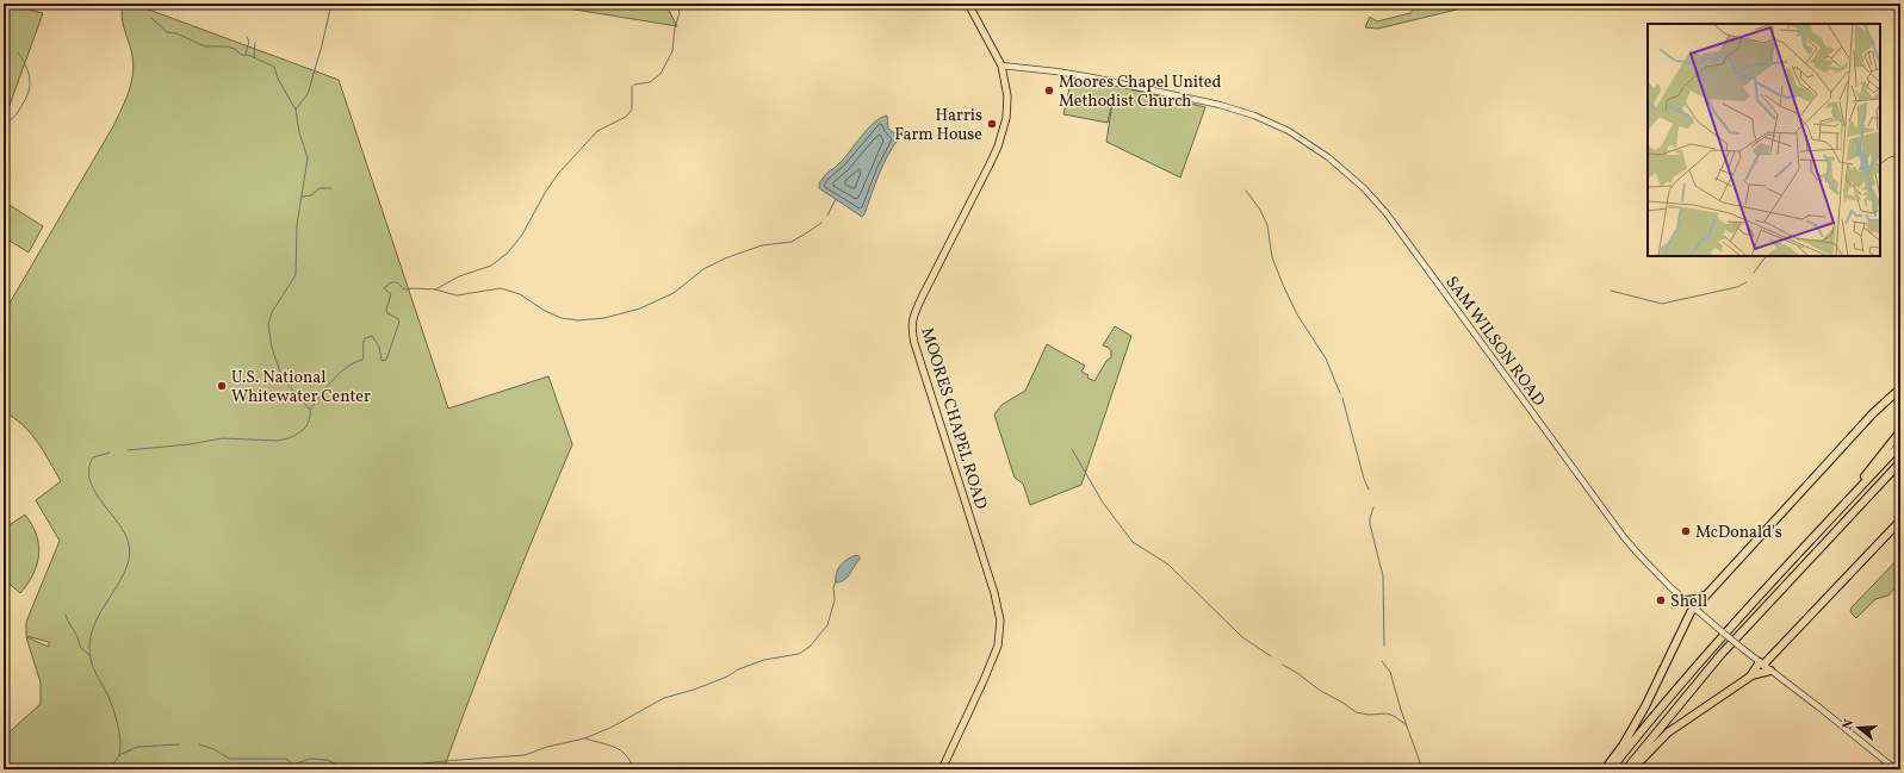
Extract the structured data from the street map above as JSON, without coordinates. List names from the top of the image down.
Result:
{
  "streets": {
    "main road": ["MOORES CHAPEL ROAD"],
    "street": ["SAM WILSON ROAD"]
  },
  "crossings": [
    ["SAM WILSON ROAD", "MOORES CHAPEL ROAD"]
  ],
  "places": [
    "Moores Chapel United Methodist Church",
    "Harris Farm House",
    "U.S. National Whitewater Center",
    "McDonald's",
    "Shell"
  ],
  "north": "left"
}
